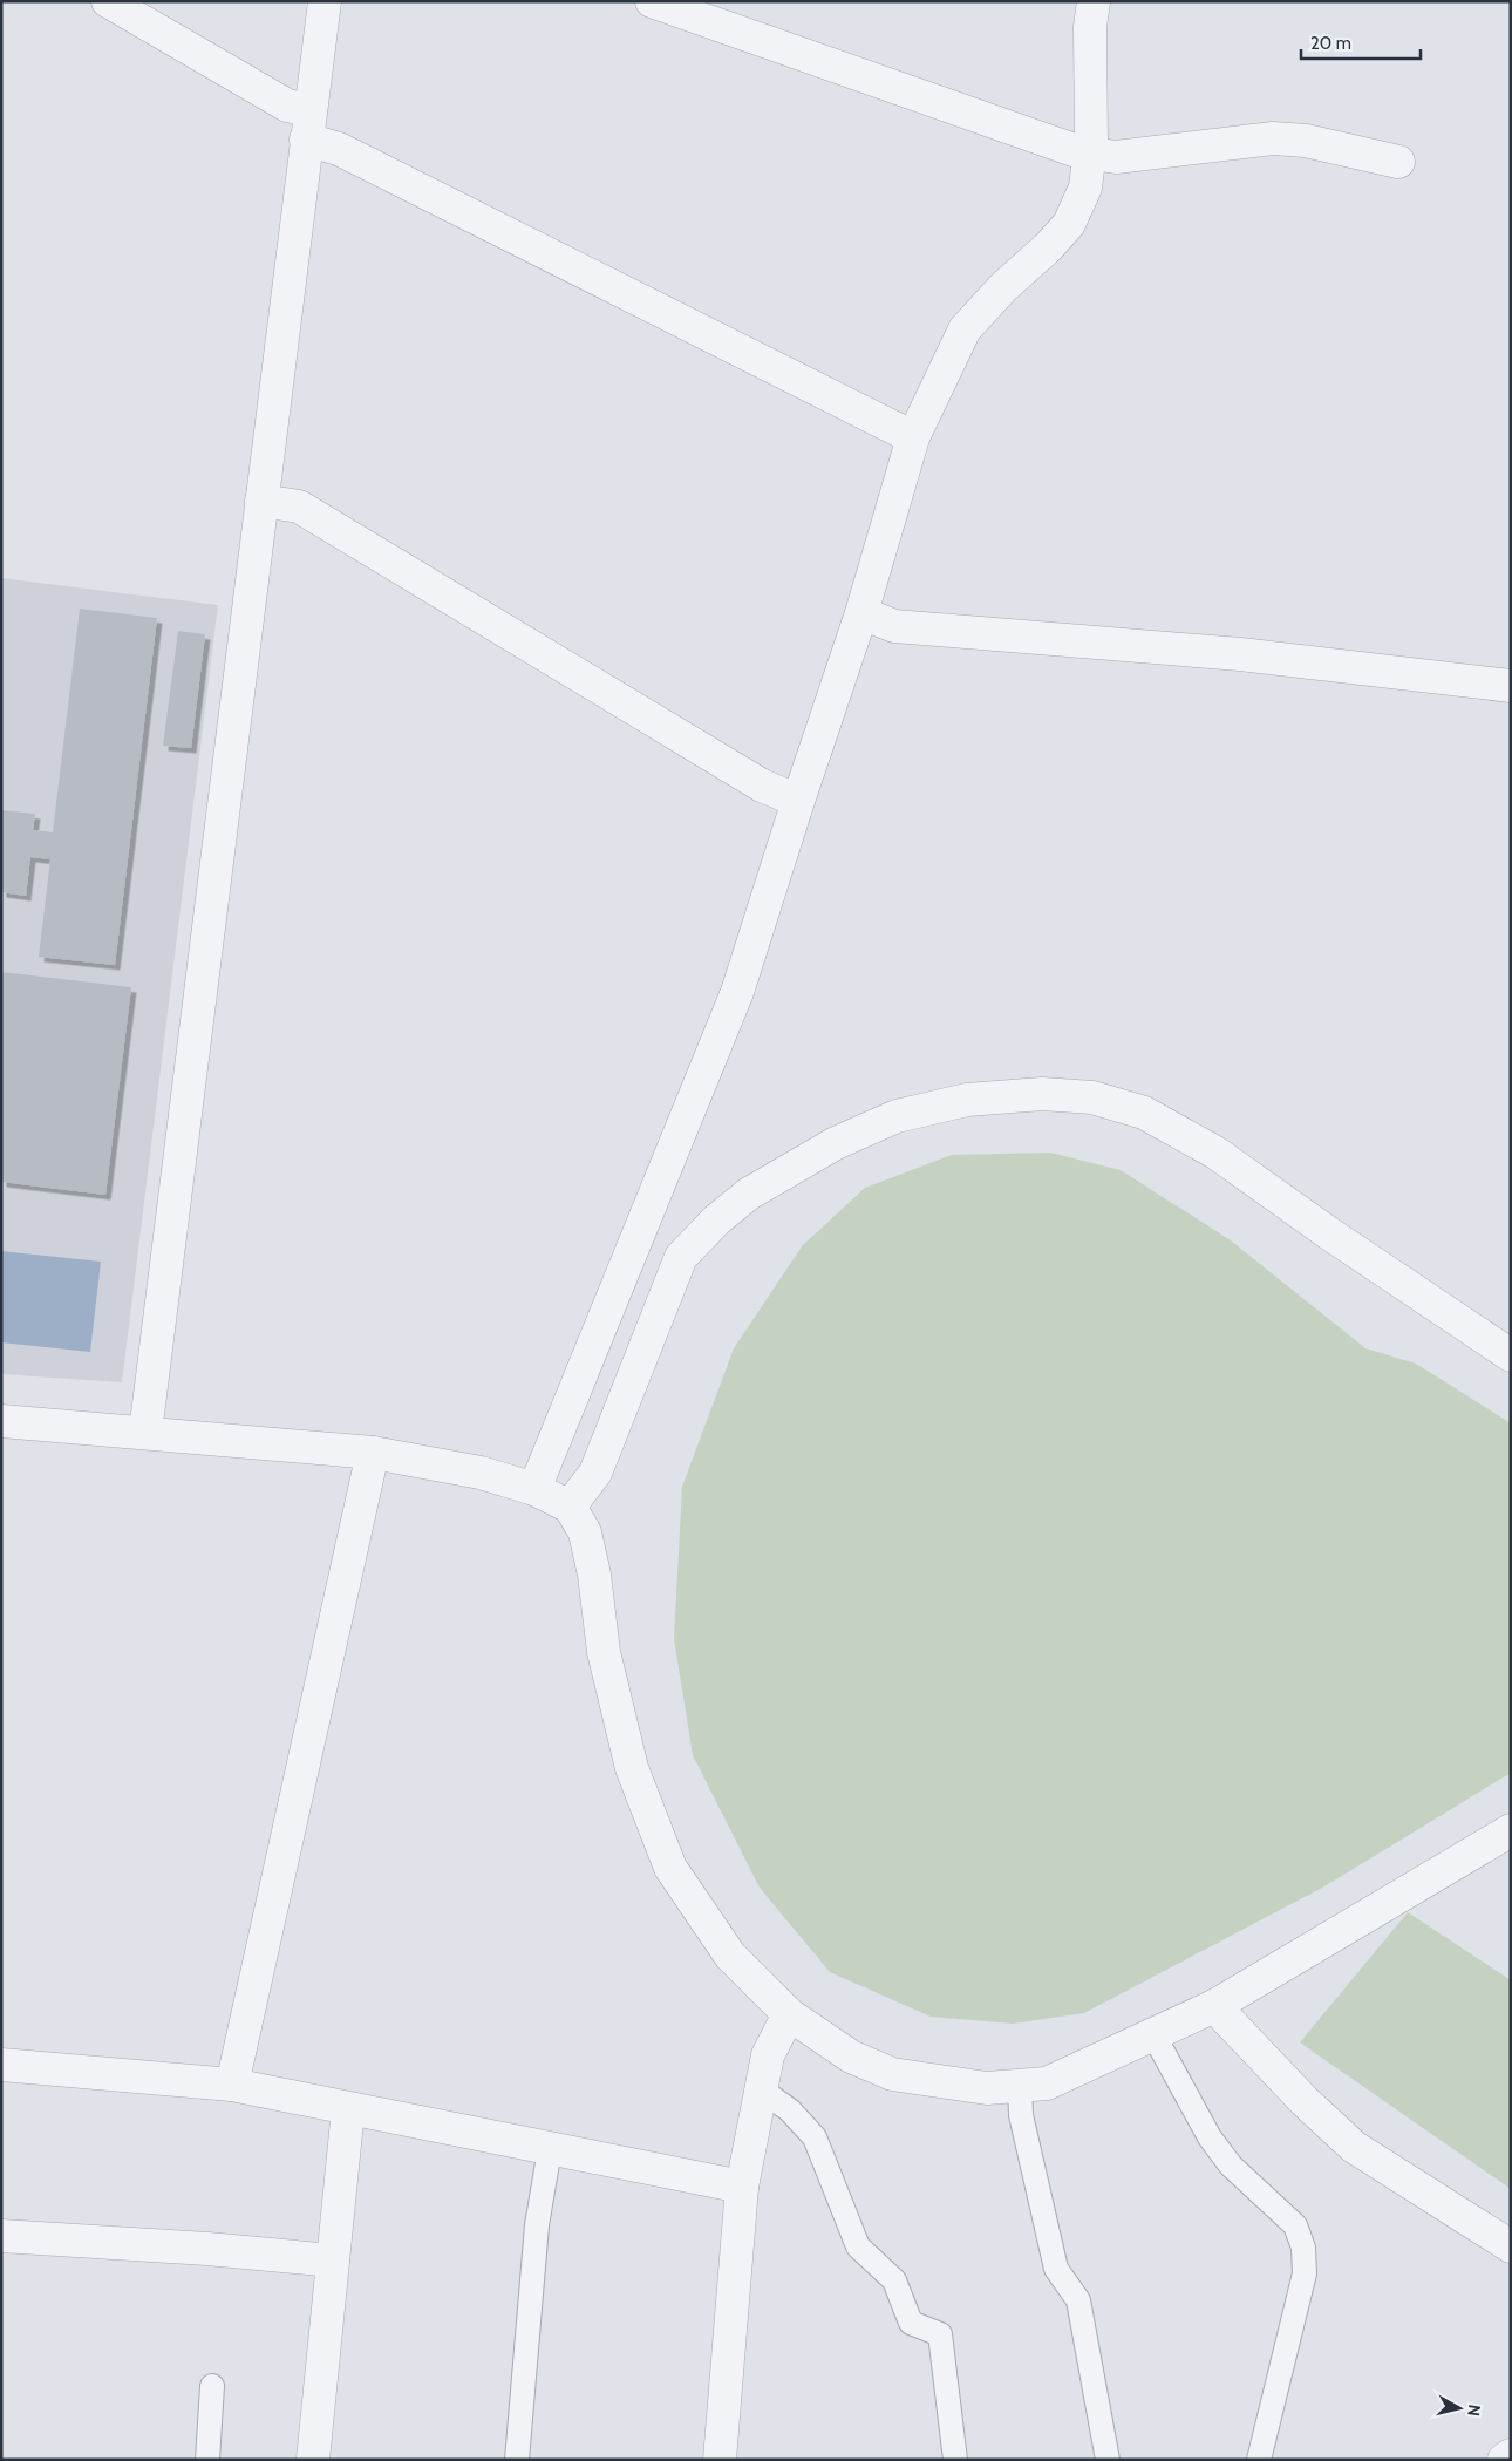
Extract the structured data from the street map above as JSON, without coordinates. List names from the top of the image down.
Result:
{
  "scale_bar": "20 m",
  "north": "right"
}
